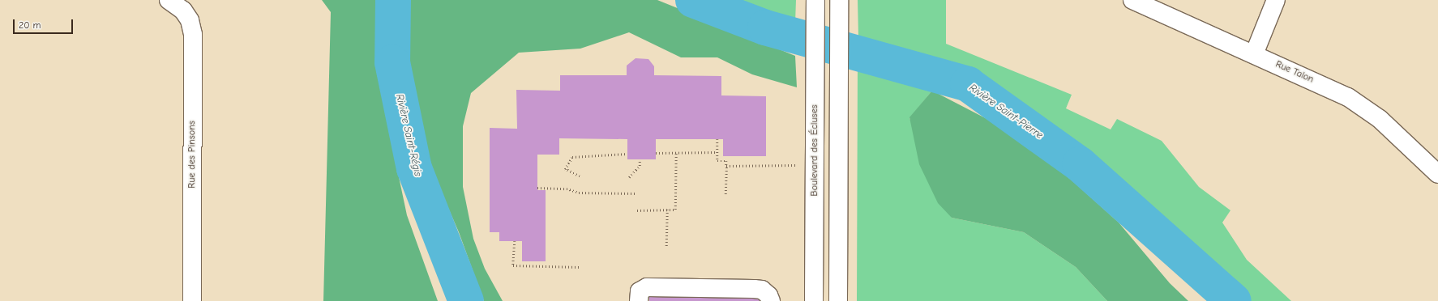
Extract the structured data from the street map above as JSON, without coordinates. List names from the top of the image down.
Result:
{
  "streets": {
    "street": ["Rue Talon", "Boulevard des Écluses", "Rue des Pinsons"]
  },
  "water": ["Rivière Saint-Pierre", "Rivière Saint-Régis"],
  "scale_bar": "20 m"
}
